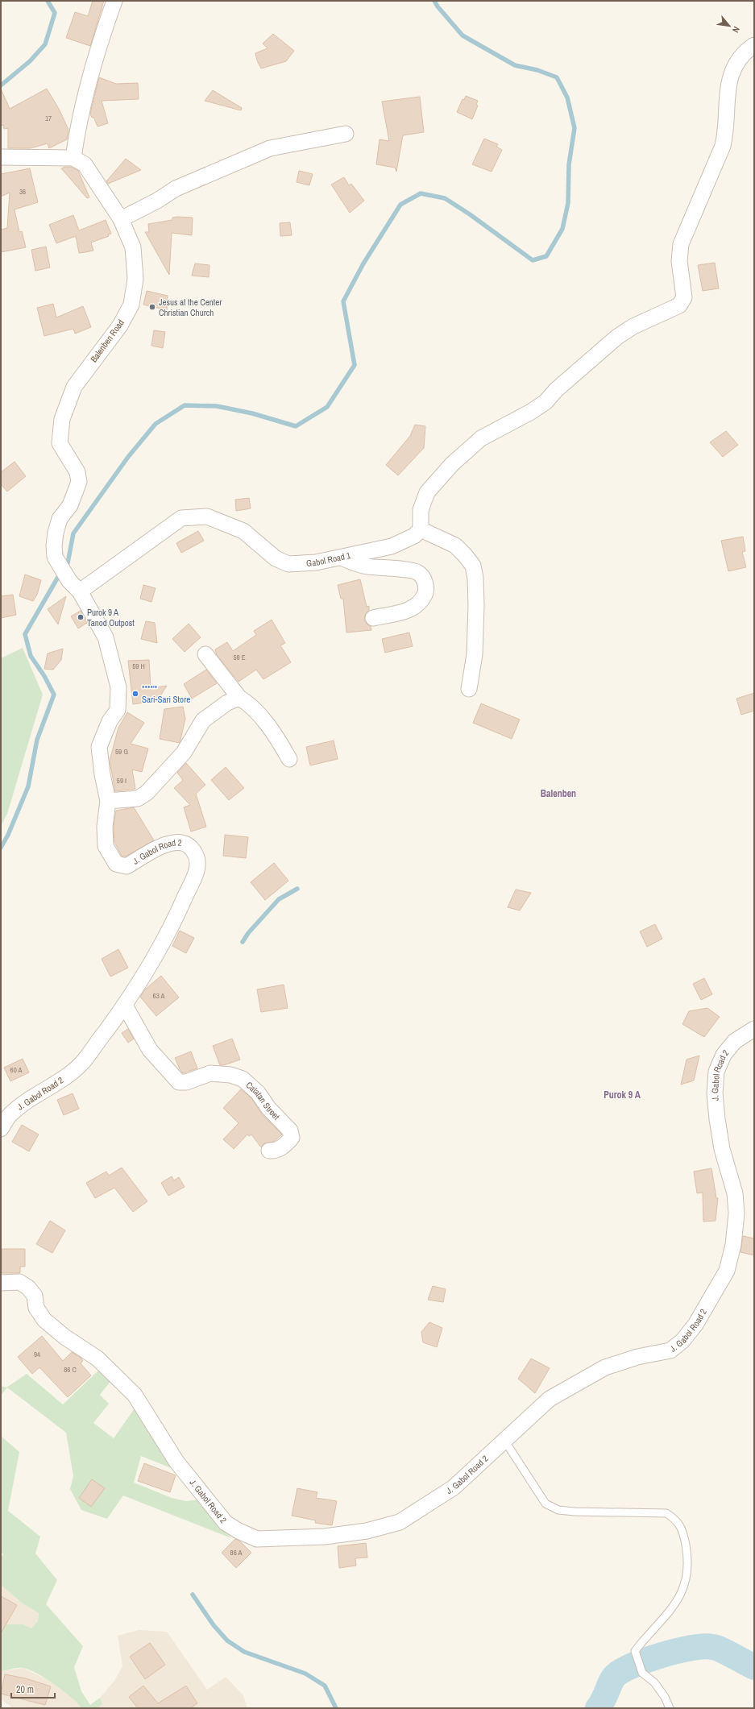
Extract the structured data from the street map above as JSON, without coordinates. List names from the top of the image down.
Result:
{
  "streets": {
    "street": [
      "Balenben Road",
      "Gabol Road 1",
      "J. Gabol Road 2",
      "Calatan Street"
    ]
  },
  "crossings": [
    ["Balenben Road", "Gabol Road 1"],
    ["Balenben Road", "J. Gabol Road 2"],
    ["Gabol Road 1", "J. Gabol Road 2"],
    ["J. Gabol Road 2", "Calatan Street"]
  ],
  "districts": ["Balenben", "Purok 9 A"],
  "places": ["Jesus at the Center Christian Church", "Purok 9 A Tanod Outpost", "****'* Sari-Sari Store"],
  "house_numbers": [
    "17",
    "36",
    "59 E",
    "59 H",
    "59 G",
    "59 I",
    "63 A",
    "60 A",
    "94",
    "86 C",
    "86 A"
  ],
  "scale_bar": "20 m",
  "north": "bottom right"
}
